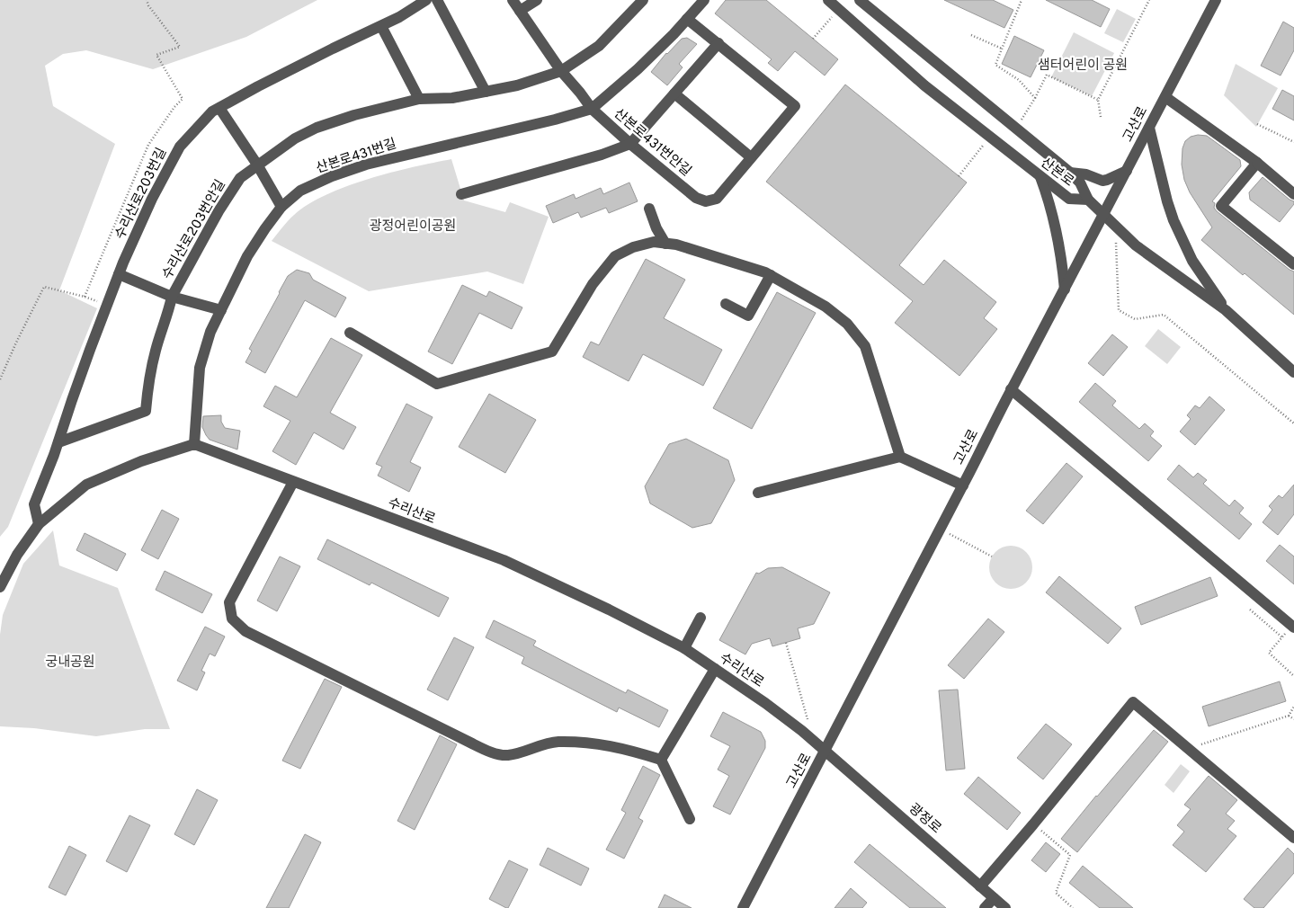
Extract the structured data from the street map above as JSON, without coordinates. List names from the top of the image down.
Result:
{
  "streets": {
    "street": [
      "고산로",
      "산본로431번안길",
      "산본로431번길",
      "산본로",
      "수리산로203번길",
      "수리산로203번안길",
      "수리산로",
      "광정로"
    ]
  },
  "crossings": [
    ["고산로", "수리산로"],
    ["고산로", "광정로"],
    ["산본로431번안길", "산본로431번길"],
    ["산본로431번길", "수리산로"],
    ["수리산로203번길", "수리산로203번안길"],
    ["수리산로", "광정로"]
  ],
  "parks": ["샘터어린이 공원", "광정어린이공원", "궁내공원"]
}
